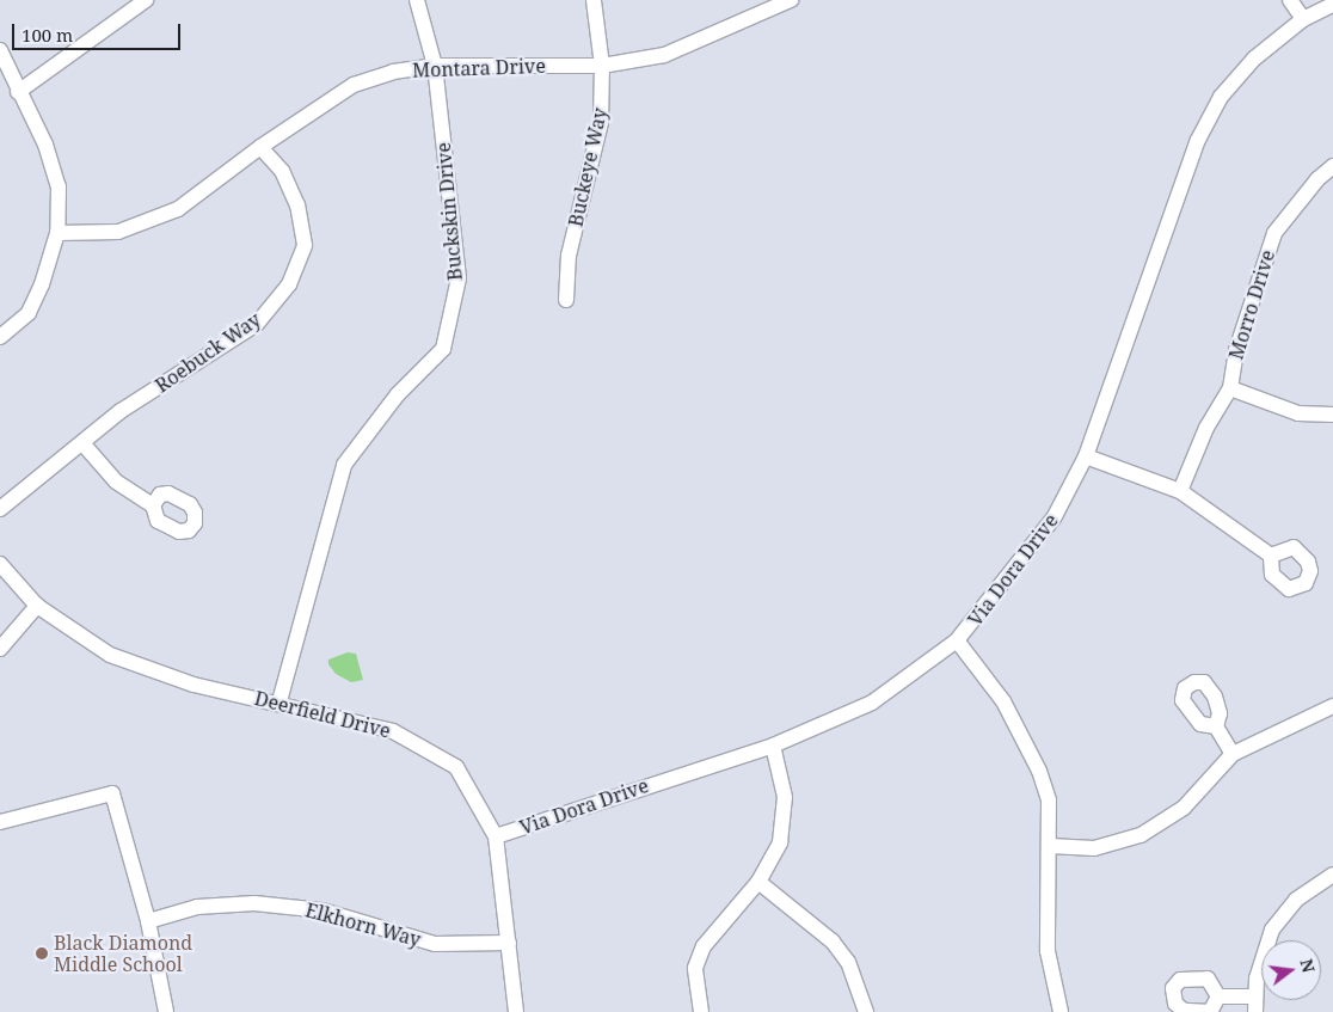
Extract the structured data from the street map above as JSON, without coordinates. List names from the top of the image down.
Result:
{
  "streets": {
    "street": [
      "Montara Drive",
      "Buckeye Way",
      "Buckskin Drive",
      "Morro Drive",
      "Roebuck Way",
      "Via Dora Drive",
      "Deerfield Drive",
      "Elkhorn Way"
    ]
  },
  "crossings": [
    ["Montara Drive", "Buckeye Way"],
    ["Montara Drive", "Buckskin Drive"],
    ["Montara Drive", "Roebuck Way"],
    ["Buckskin Drive", "Deerfield Drive"],
    ["Via Dora Drive", "Deerfield Drive"],
    ["Deerfield Drive", "Elkhorn Way"]
  ],
  "places": ["Black Diamond Middle School"],
  "scale_bar": "100 m",
  "north": "right"
}
